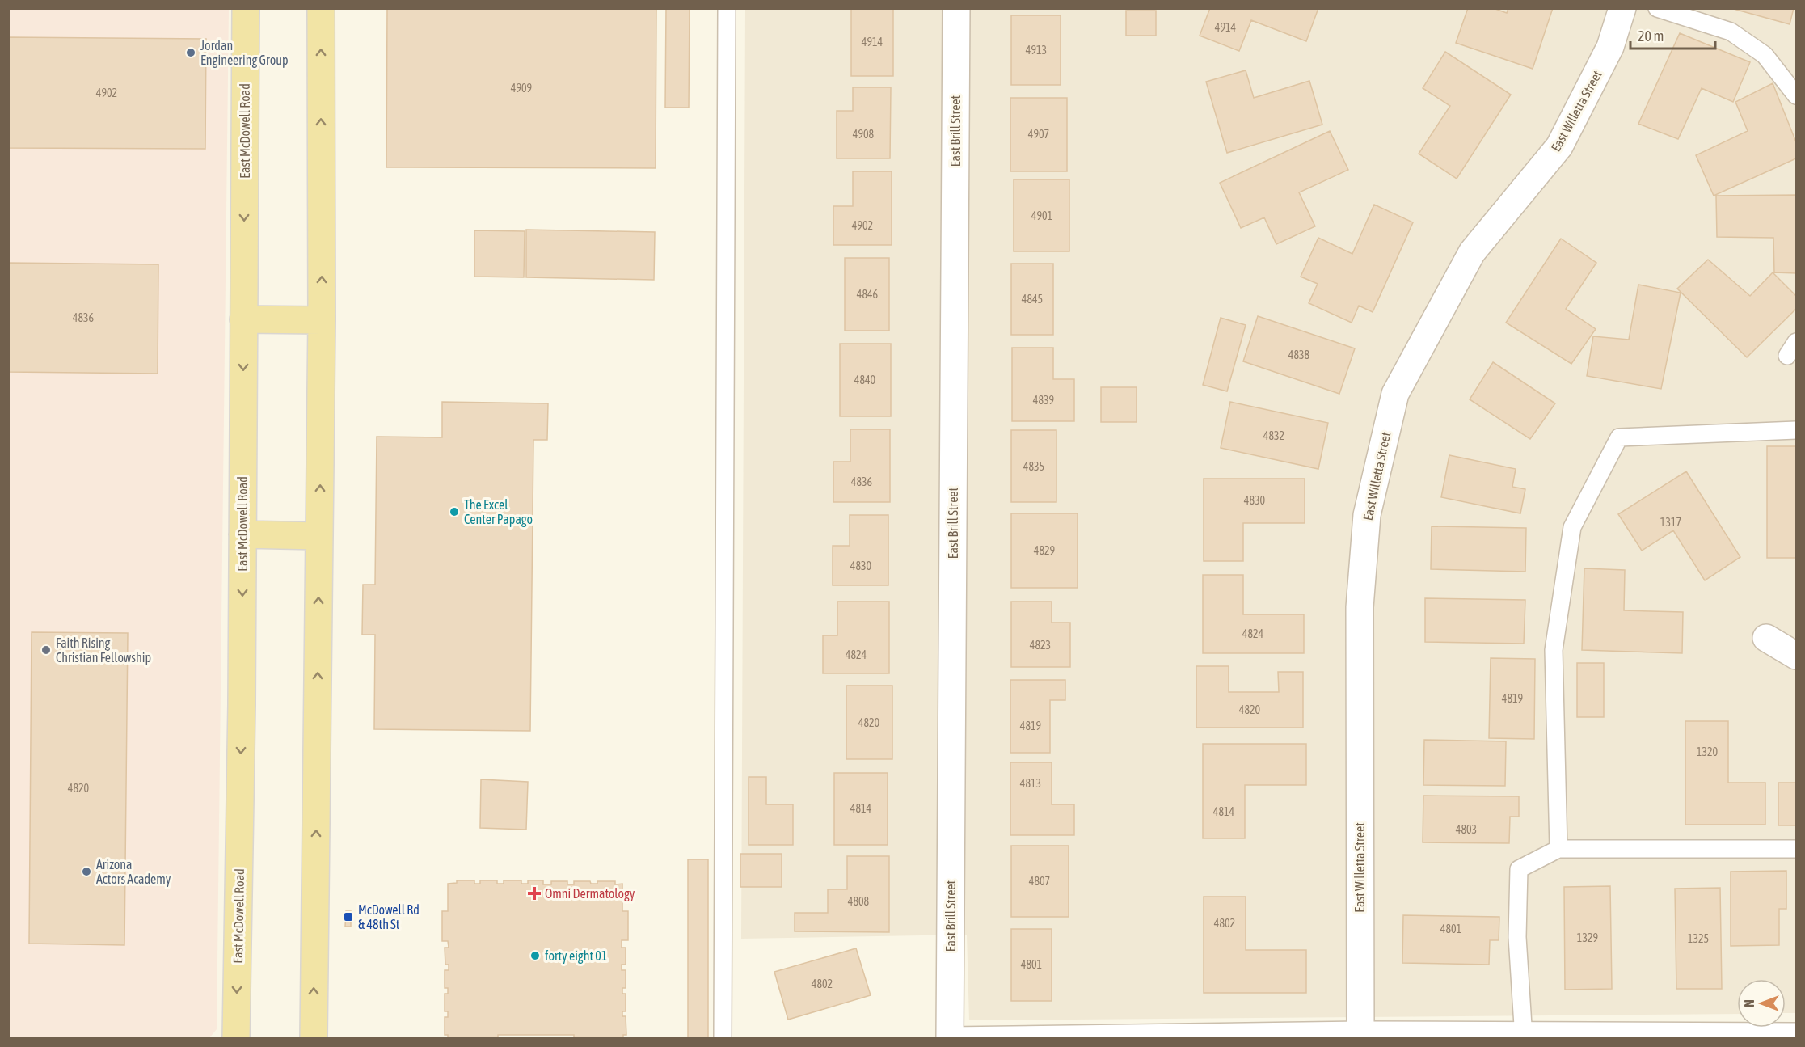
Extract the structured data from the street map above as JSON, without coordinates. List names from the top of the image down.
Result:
{
  "streets": {
    "main road": ["East McDowell Road"],
    "street": ["East Willetta Street", "East Brill Street"]
  },
  "places": {
    "other": [
      "Jordan Engineering Group",
      "The Excel Center Papago",
      "Faith Rising Christian Fellowship",
      "Arizona Actors Academy",
      "forty eight 01"
    ],
    "health": ["Omni Dermatology"],
    "transit": ["McDowell Rd & 48th St"]
  },
  "house_numbers": [
    "4914",
    "4914",
    "4913",
    "4909",
    "4902",
    "4908",
    "4907",
    "4901",
    "4902",
    "4846",
    "4845",
    "4836",
    "4838",
    "4840",
    "4839",
    "4832",
    "4835",
    "4836",
    "4830",
    "1317",
    "4829",
    "4830",
    "4824",
    "4823",
    "4824",
    "4819",
    "4820",
    "4820",
    "4819",
    "1320",
    "4813",
    "4820",
    "4814",
    "4814",
    "4803",
    "4807",
    "4808",
    "4802",
    "4801",
    "1329",
    "1325",
    "4801",
    "4802"
  ],
  "scale_bar": "20 m",
  "north": "left"
}
